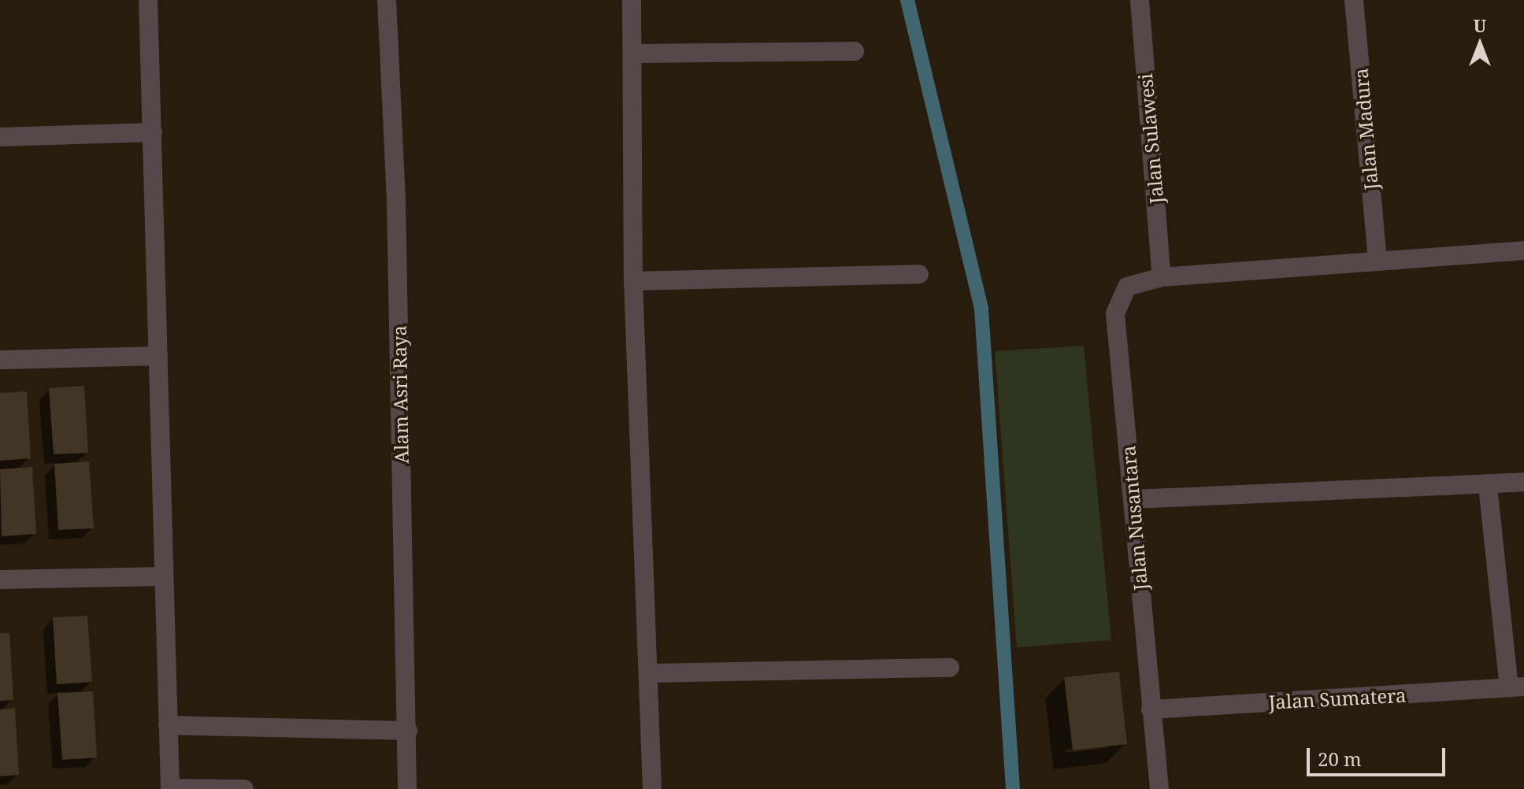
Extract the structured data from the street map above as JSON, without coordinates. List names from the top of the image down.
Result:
{
  "streets": {
    "street": [
      "Jalan Madura",
      "Jalan Sulawesi",
      "Alam Asri Raya",
      "Jalan Nusantara",
      "Jalan Sumatera"
    ]
  },
  "crossings": [
    ["Jalan Sulawesi", "Jalan Nusantara"],
    ["Jalan Nusantara", "Jalan Sumatera"]
  ],
  "scale_bar": "20 m",
  "north": "top"
}
